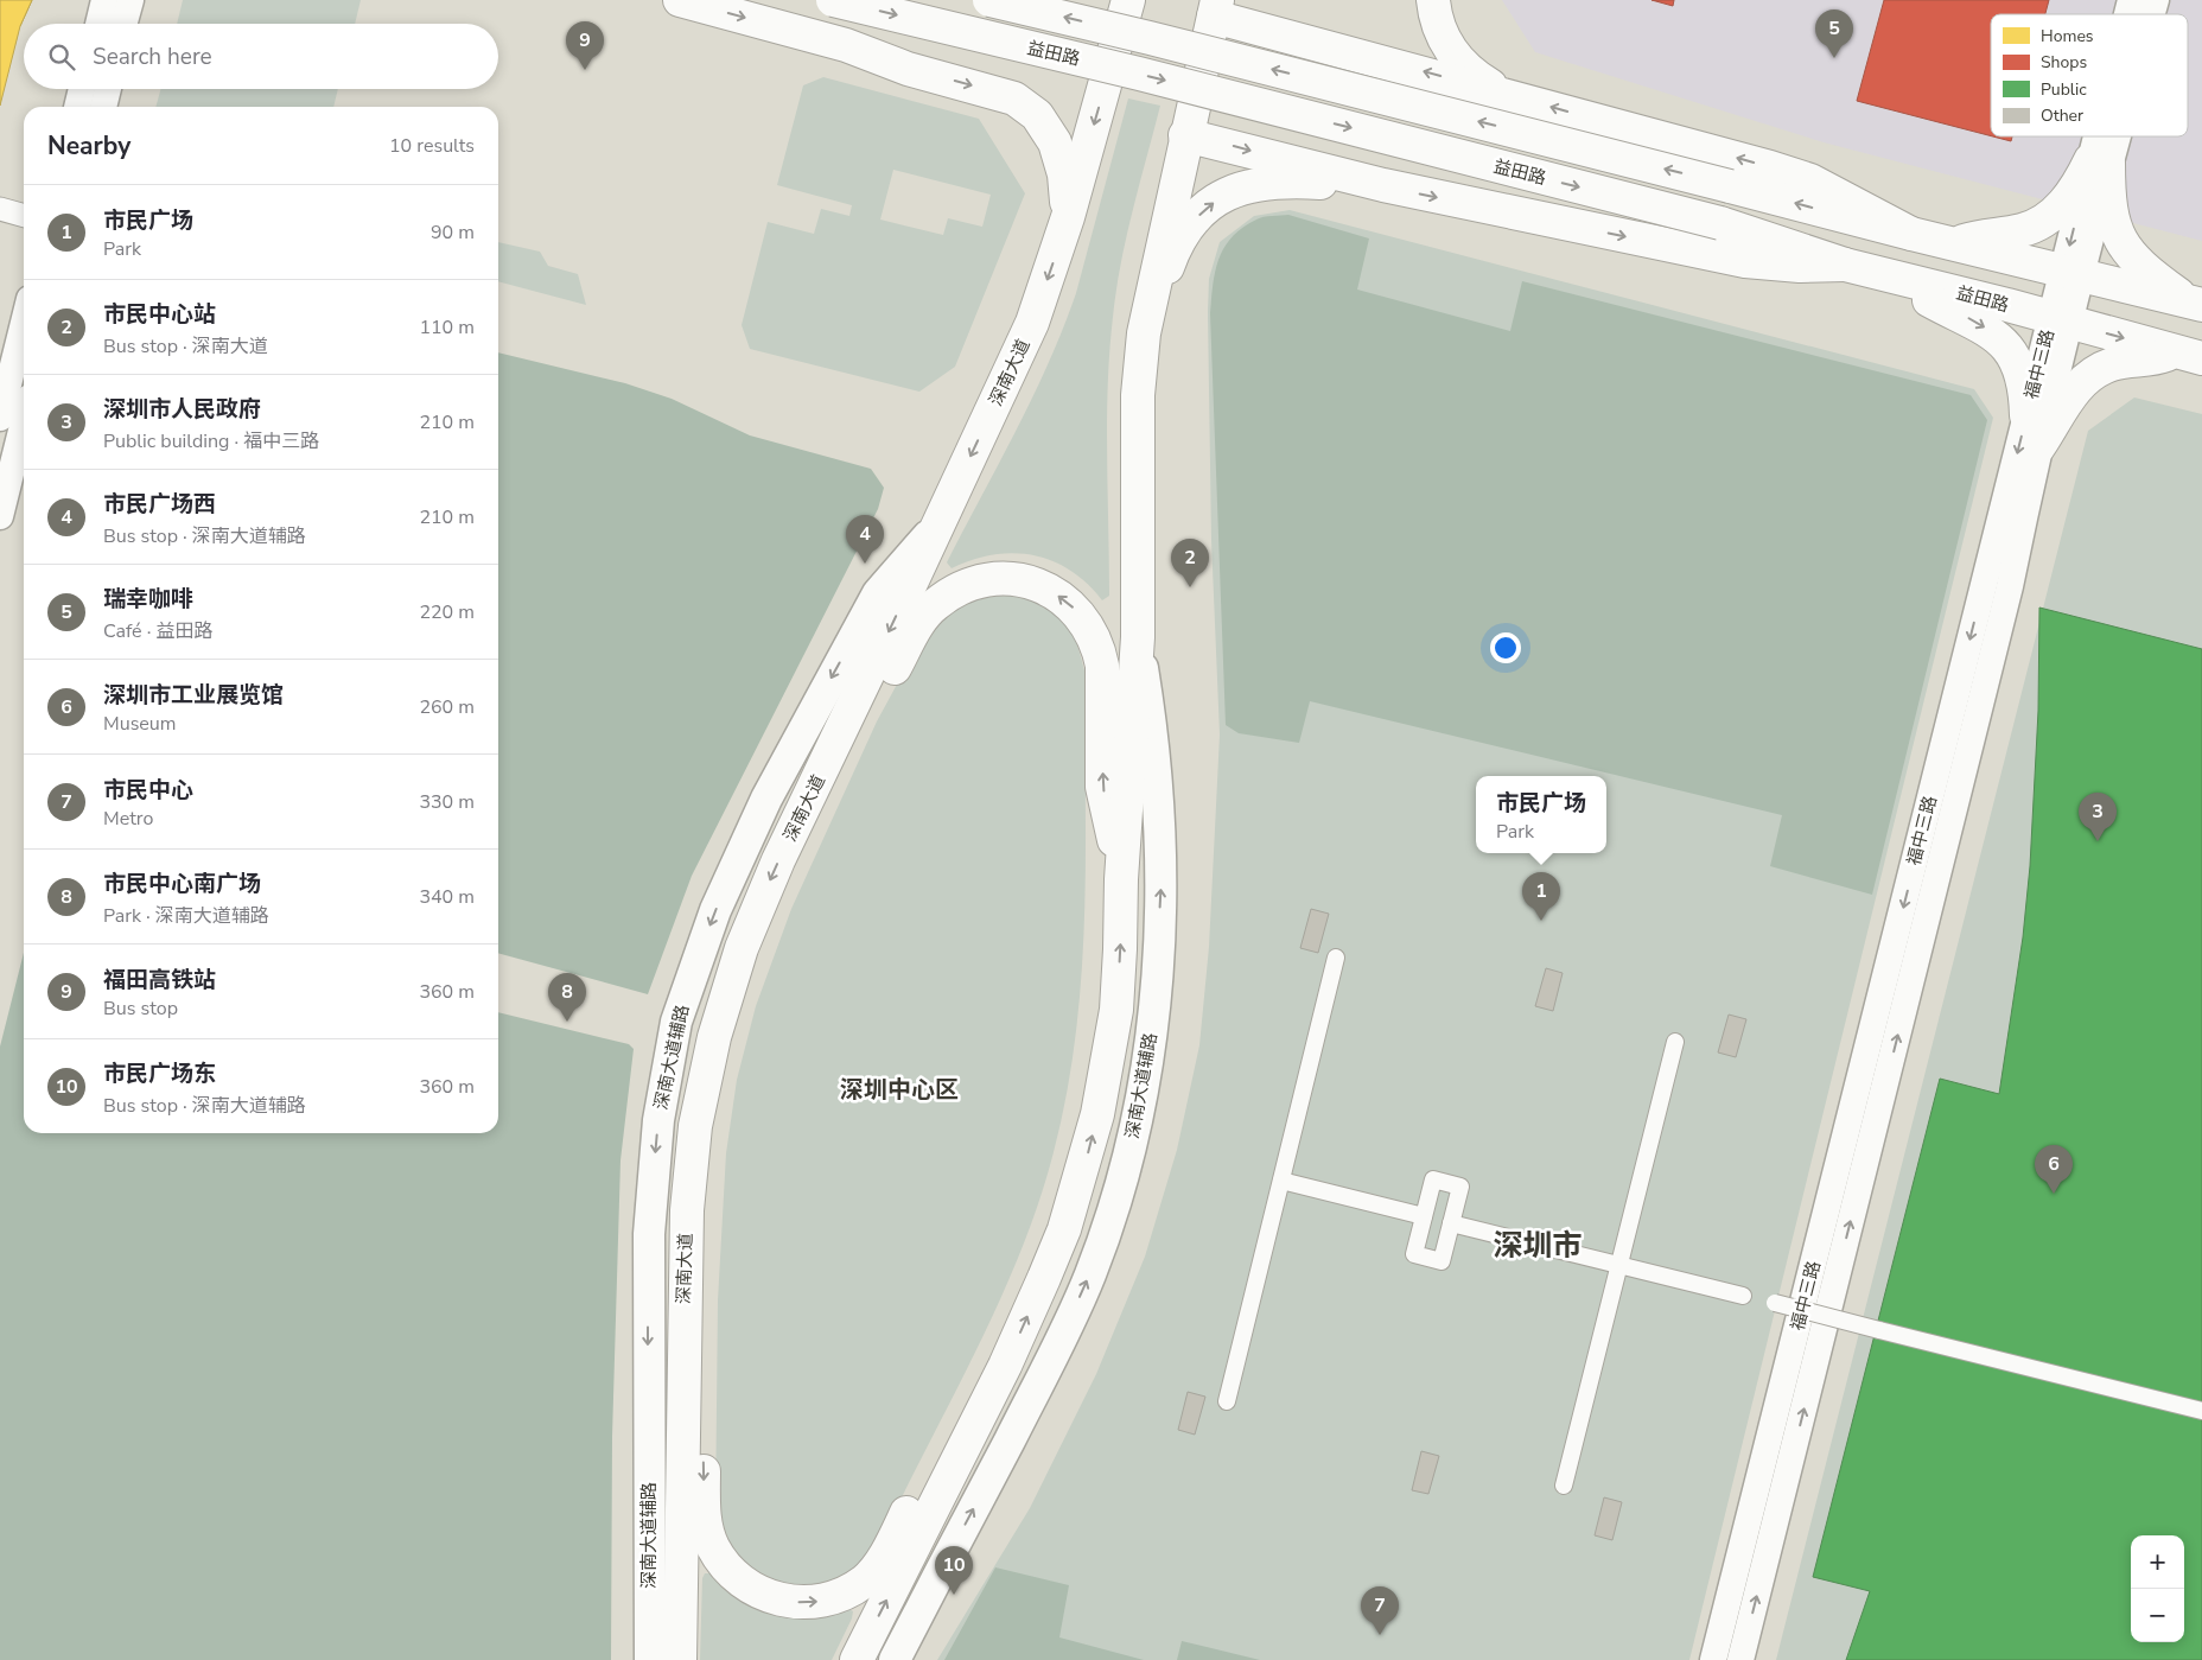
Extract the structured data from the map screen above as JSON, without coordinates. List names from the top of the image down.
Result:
{
  "streets": {
    "main road": ["益田路", "深南大道", "深南大道辅路"],
    "street": ["福中三路"]
  },
  "crossings": [
    ["益田路", "福中三路"],
    ["深南大道", "深南大道辅路"]
  ],
  "districts": ["深圳中心区", "深圳市"],
  "legend": [
    "Homes",
    "Shops",
    "Public",
    "Other"
  ],
  "page": {
    "pins": [
      "5",
      "9",
      "4",
      "2",
      "3",
      "1",
      "8",
      "6",
      "10",
      "7"
    ],
    "search": "Search here",
    "heading": ["Nearby", "10 results"],
    "list": [
      {
        "mark": "1",
        "name": "市民广场",
        "note": "Park",
        "value": "90 m"
      },
      {
        "mark": "2",
        "name": "市民中心站",
        "note": "Bus stop · 深南大道",
        "value": "110 m"
      },
      {
        "mark": "3",
        "name": "深圳市人民政府",
        "note": "Public building · 福中三路",
        "value": "210 m"
      },
      {
        "mark": "4",
        "name": "市民广场西",
        "note": "Bus stop · 深南大道辅路",
        "value": "210 m"
      },
      {
        "mark": "5",
        "name": "瑞幸咖啡",
        "note": "Café · 益田路",
        "value": "220 m"
      },
      {
        "mark": "6",
        "name": "深圳市工业展览馆",
        "note": "Museum",
        "value": "260 m"
      },
      {
        "mark": "7",
        "name": "市民中心",
        "note": "Metro",
        "value": "330 m"
      },
      {
        "mark": "8",
        "name": "市民中心南广场",
        "note": "Park · 深南大道辅路",
        "value": "340 m"
      },
      {
        "mark": "9",
        "name": "福田高铁站",
        "note": "Bus stop",
        "value": "360 m"
      },
      {
        "mark": "10",
        "name": "市民广场东",
        "note": "Bus stop · 深南大道辅路",
        "value": "360 m"
      }
    ],
    "popup": ["市民广场", "Park"],
    "map_buttons": ["+", "−"]
  }
}
